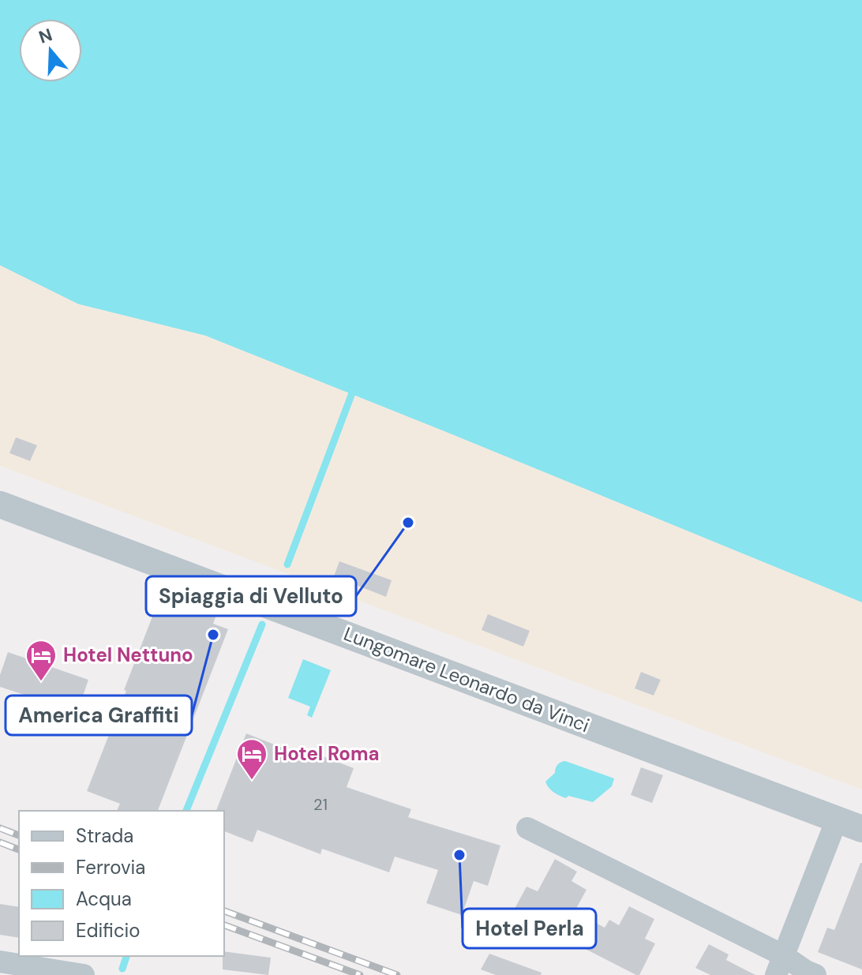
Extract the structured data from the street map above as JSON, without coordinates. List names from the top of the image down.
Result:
{
  "streets": {
    "street": ["Lungomare Leonardo da Vinci"]
  },
  "places": {
    "other": ["Spiaggia di Velluto", "America Graffiti", "Hotel Perla"],
    "hotel": ["Hotel Nettuno", "Hotel Roma"]
  },
  "house_numbers": ["21"],
  "legend": [
    "Strada",
    "Ferrovia",
    "Acqua",
    "Edificio"
  ],
  "north": "top"
}
